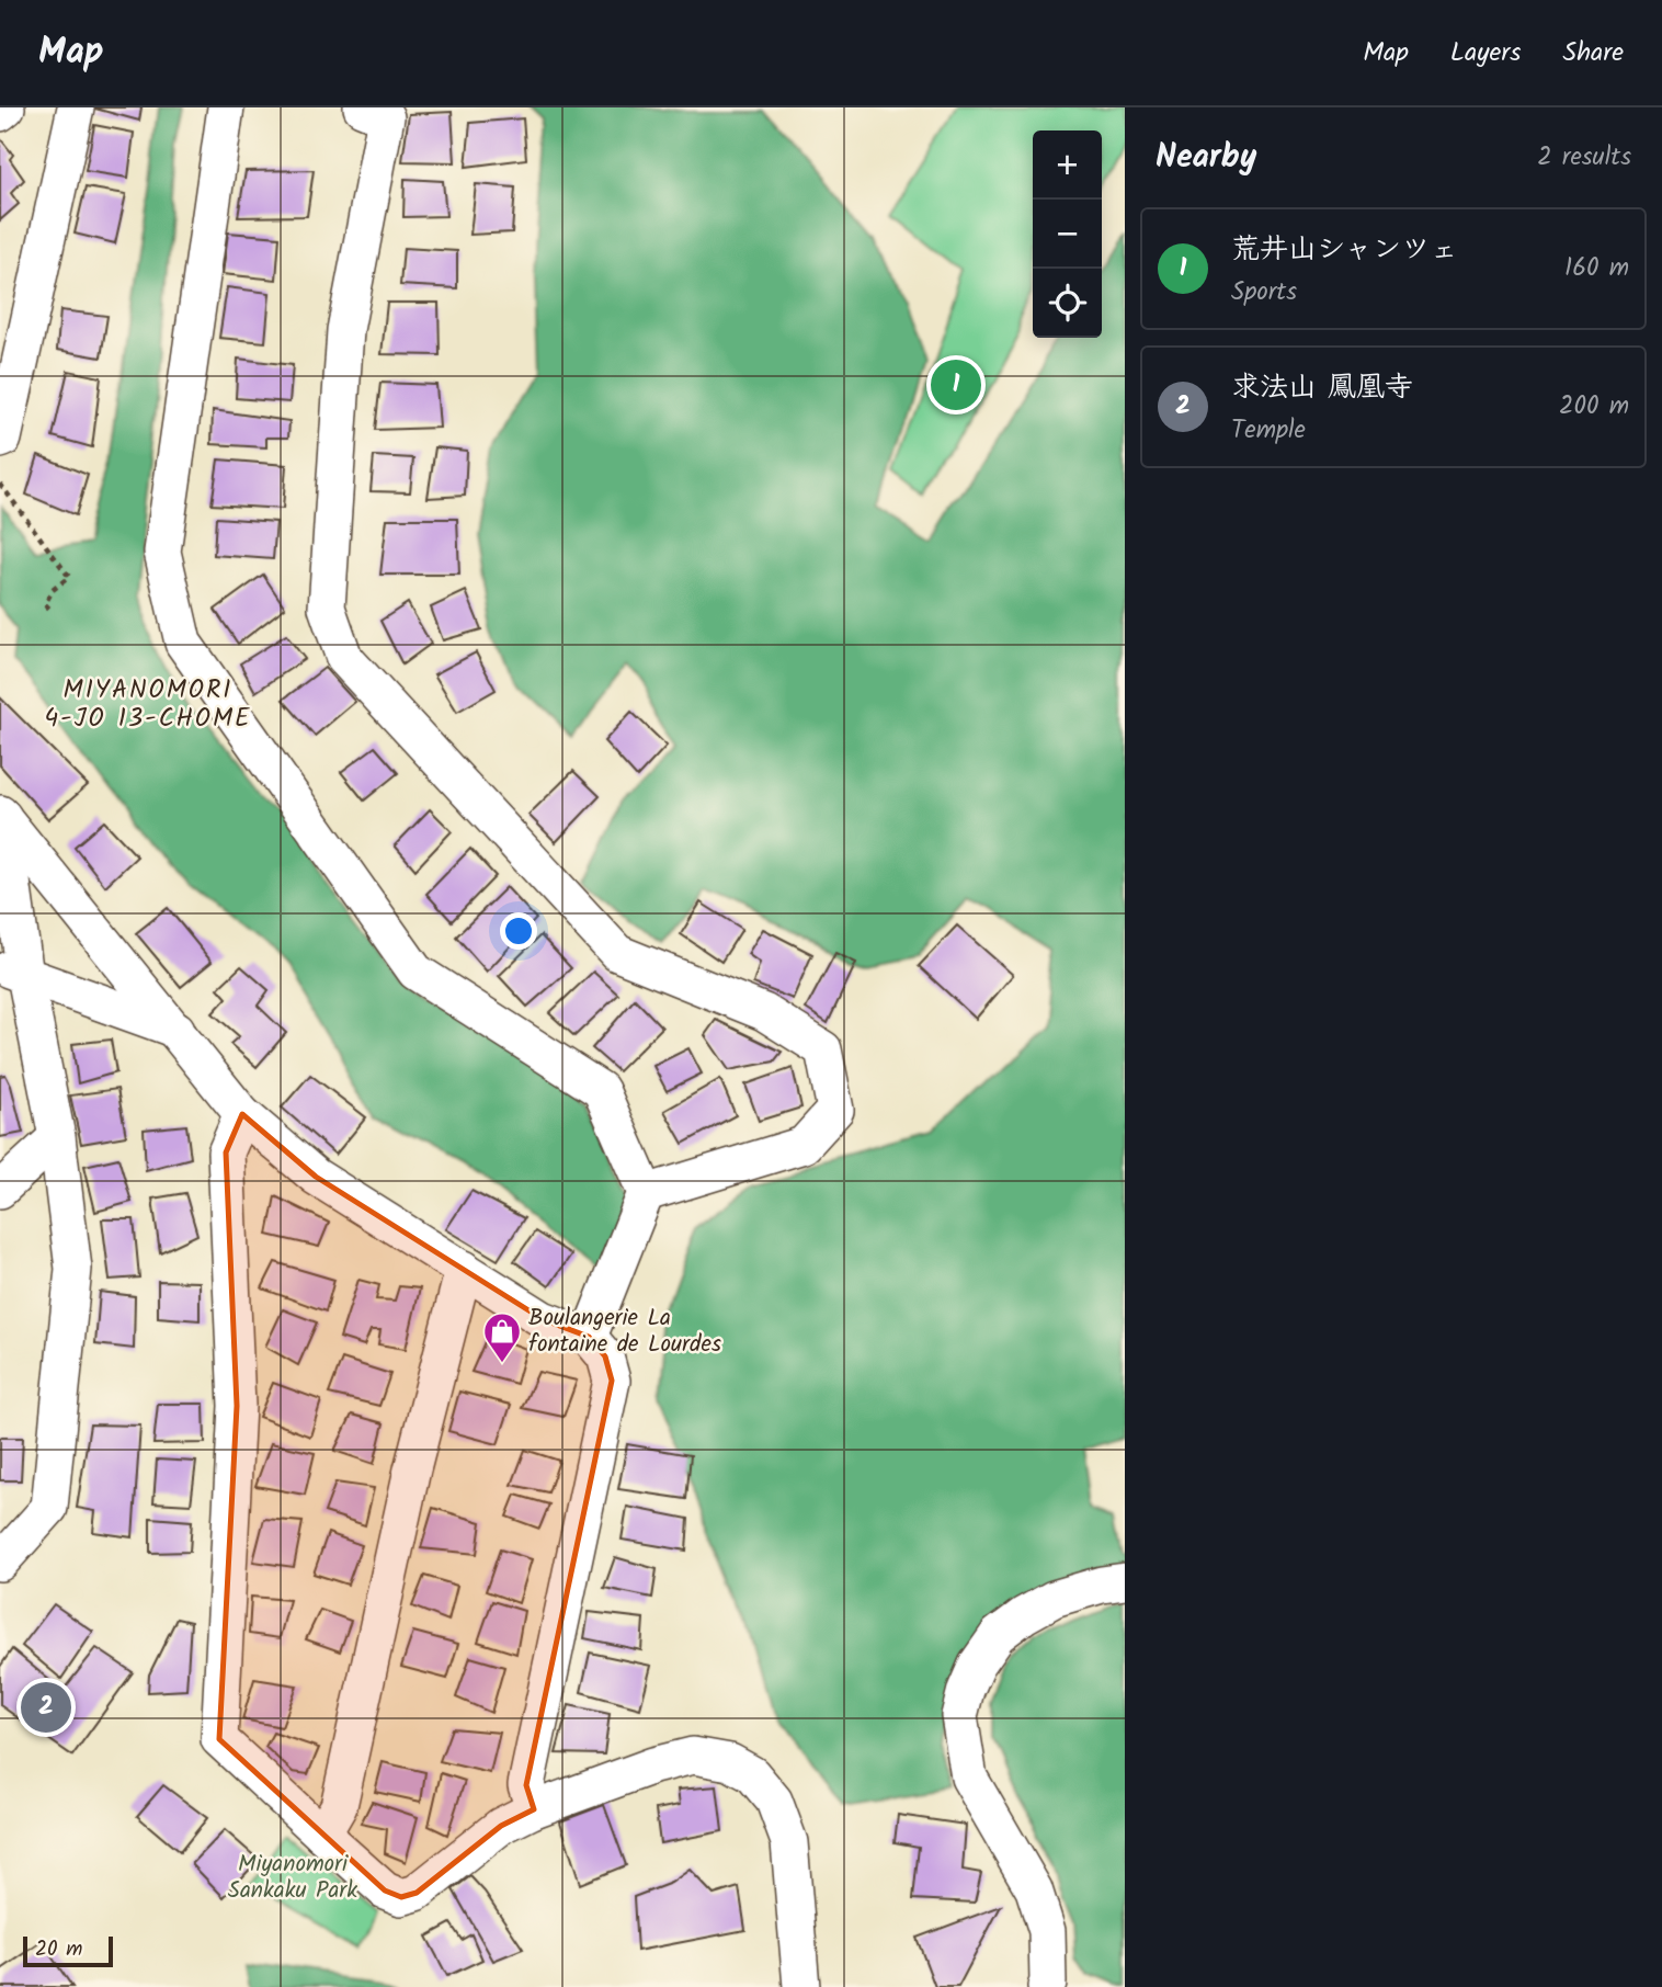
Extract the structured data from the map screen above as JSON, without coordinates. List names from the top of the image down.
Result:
{
  "districts": ["MIYANOMORI 4-JO 13-CHOME"],
  "parks": ["Miyanomori Sankaku Park"],
  "places": {
    "shop": ["Boulangerie La fontaine de Lourdes"]
  },
  "scale_bar": "20 m",
  "page": {
    "header": "Map",
    "nav": ["Map", "Layers", "Share"],
    "heading": ["Nearby", "2 results"],
    "map_buttons": ["+", "−"],
    "list": [
      {
        "mark": "1",
        "name": "荒井山シャンツェ",
        "note": "Sports",
        "value": "160 m"
      },
      {
        "mark": "2",
        "name": "求法山 鳳凰寺",
        "note": "Temple",
        "value": "200 m"
      }
    ],
    "pins": ["1", "2"],
    "scale": "20 m"
  }
}
